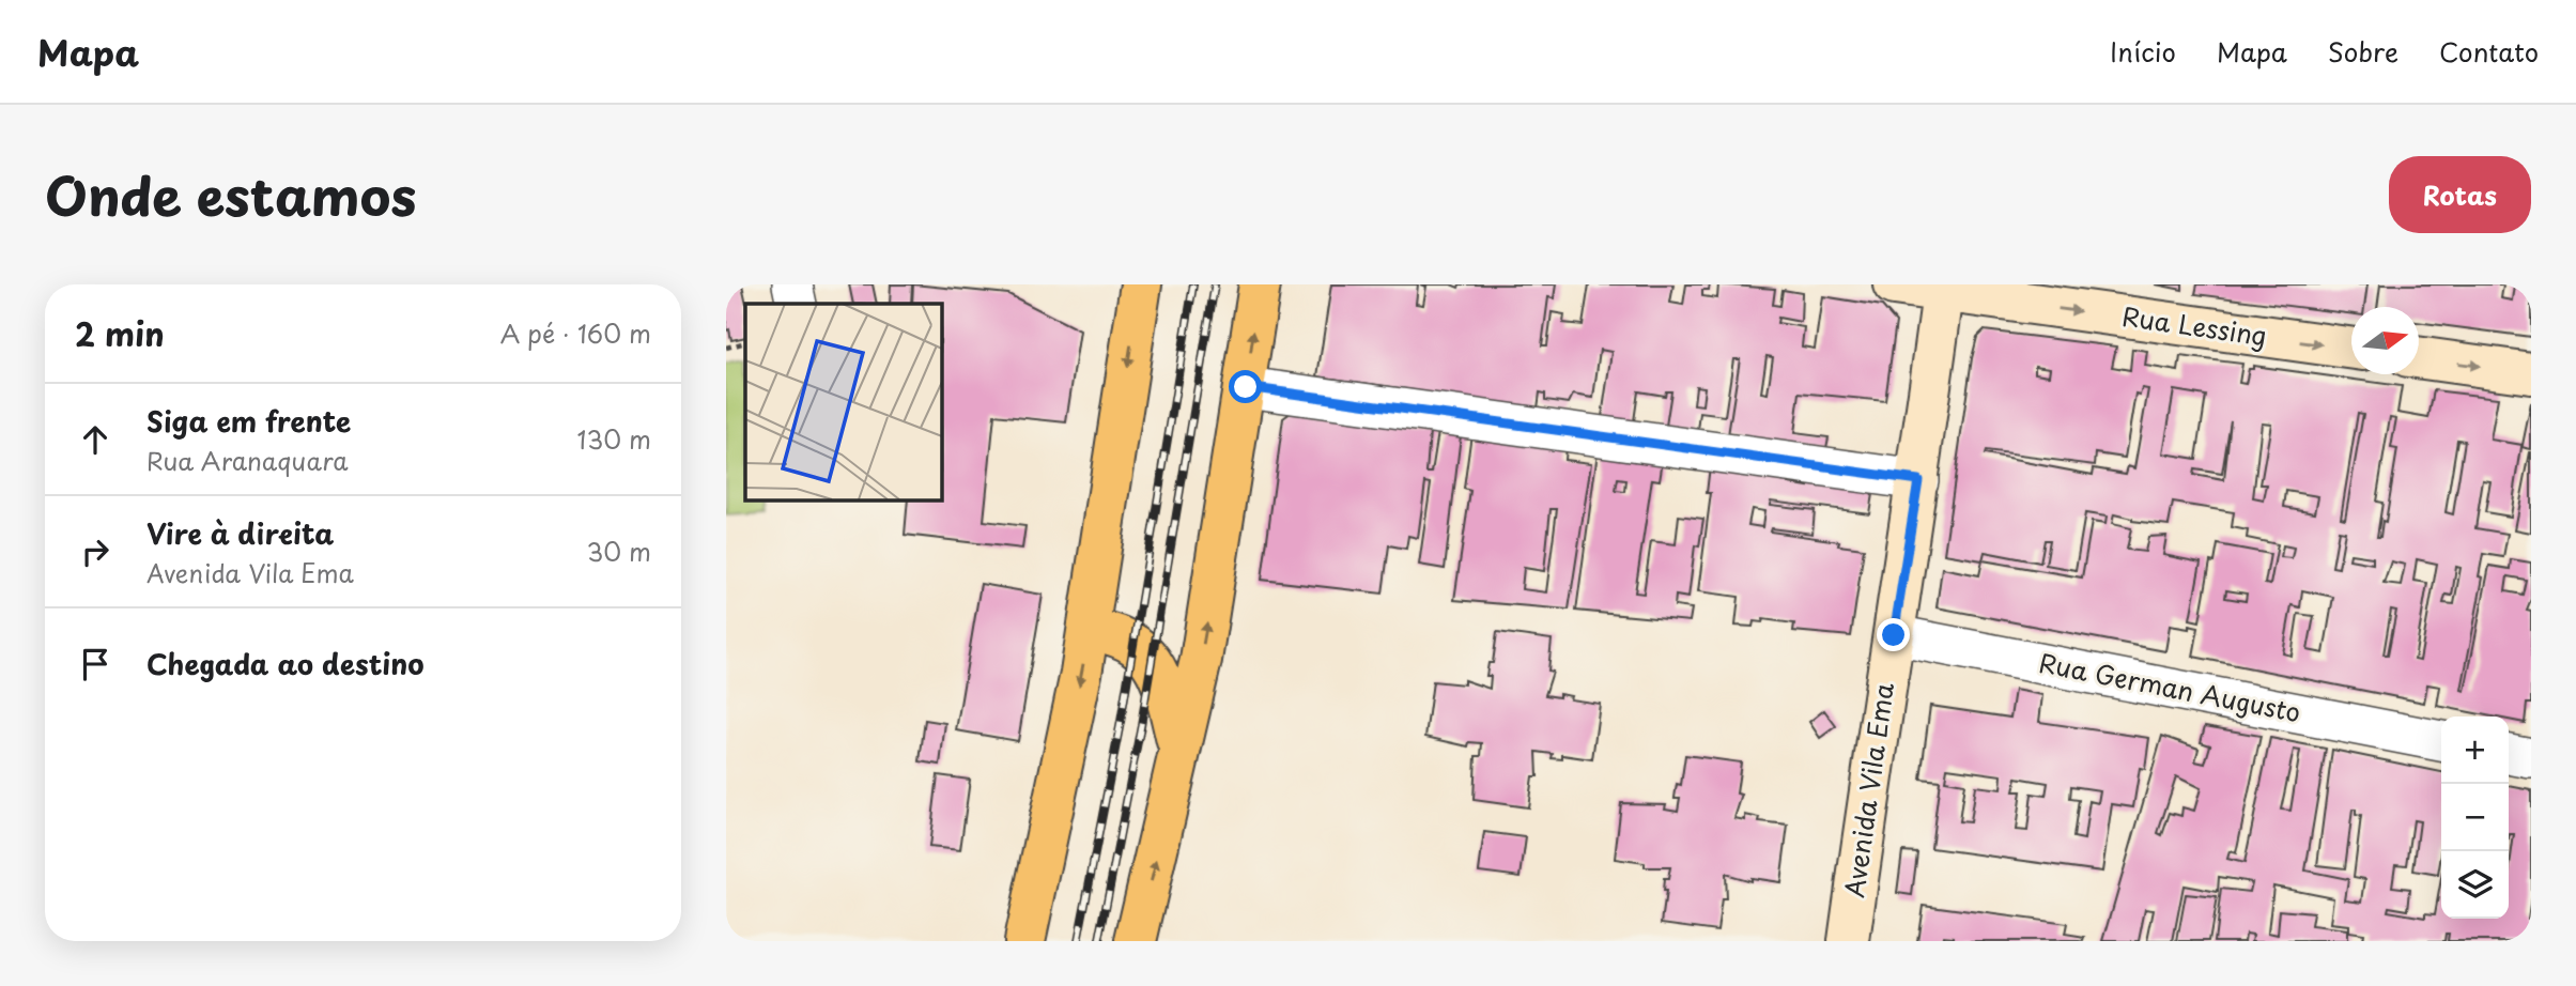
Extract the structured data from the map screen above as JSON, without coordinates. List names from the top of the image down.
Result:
{
  "streets": {
    "main road": ["Rua Lessing", "Avenida Vila Ema"],
    "street": ["Rua German Augusto"]
  },
  "crossings": [
    ["Rua Lessing", "Avenida Vila Ema"],
    ["Rua German Augusto", "Avenida Vila Ema"]
  ],
  "one_way": ["Rua Lessing"],
  "north": "right",
  "page": {
    "header": "Mapa",
    "nav": [
      "Início",
      "Mapa",
      "Sobre",
      "Contato"
    ],
    "title": "Onde estamos",
    "buttons": "Rotas",
    "heading": ["2 min", "A pé · 160 m"],
    "list": [
      ["Siga em frente", "Rua Aranaquara", "130 m"],
      ["Vire à direita", "Avenida Vila Ema", "30 m"],
      "Chegada ao destino"
    ],
    "map_buttons": ["+", "−"]
  }
}
